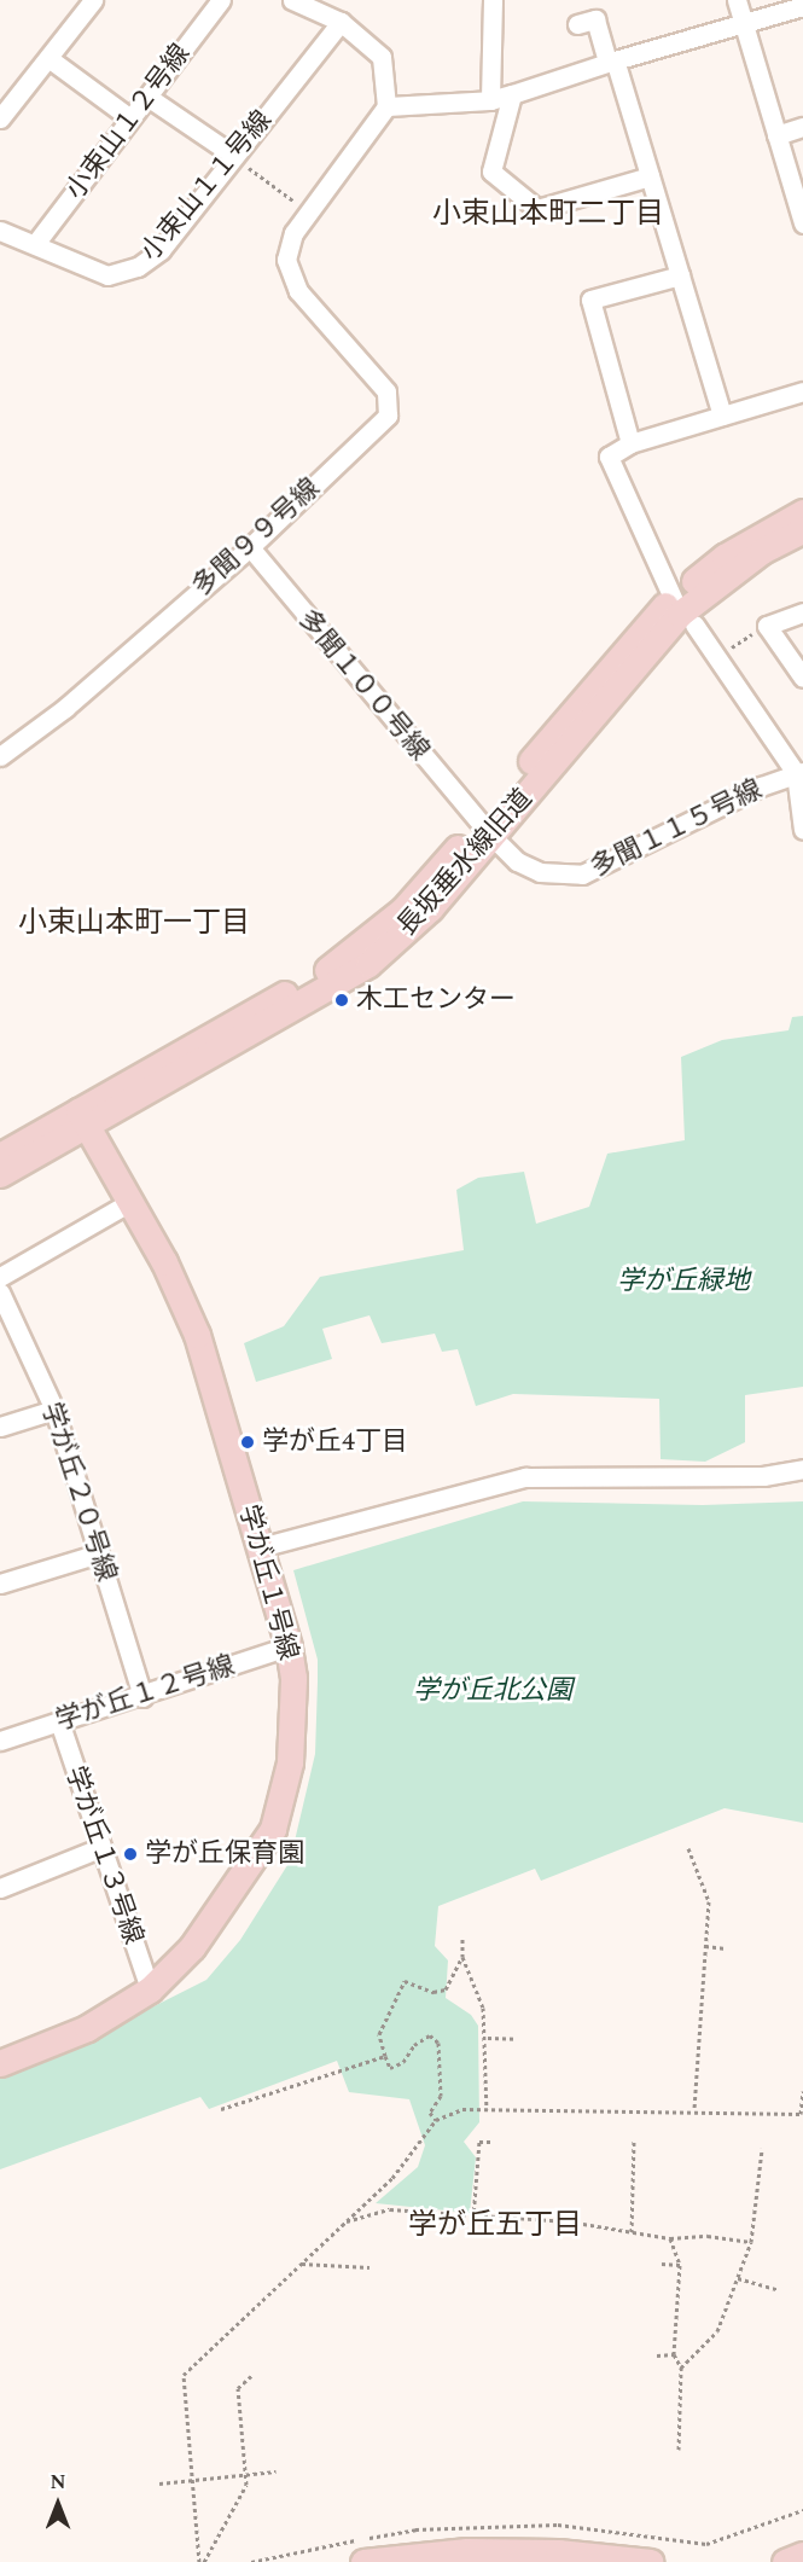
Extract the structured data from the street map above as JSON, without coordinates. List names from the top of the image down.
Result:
{
  "streets": {
    "street": [
      "小束山１２号線",
      "小束山１１号線",
      "多聞９９号線",
      "多聞１００号線",
      "多聞１１５号線",
      "長坂垂水線旧道",
      "学が丘２０号線",
      "学が丘１号線",
      "学が丘１２号線",
      "学が丘１３号線"
    ]
  },
  "crossings": [
    ["小束山１２号線", "小束山１１号線"],
    ["多聞９９号線", "多聞１００号線"],
    ["多聞１００号線", "多聞１１５号線"],
    ["多聞１００号線", "長坂垂水線旧道"],
    ["多聞１１５号線", "長坂垂水線旧道"],
    ["長坂垂水線旧道", "学が丘１号線"],
    ["学が丘２０号線", "学が丘１２号線"],
    ["学が丘１号線", "学が丘１２号線"],
    ["学が丘１号線", "学が丘１３号線"],
    ["学が丘１２号線", "学が丘１３号線"]
  ],
  "districts": ["小束山本町二丁目", "小束山本町一丁目", "学が丘五丁目"],
  "parks": ["学が丘緑地", "学が丘北公園"],
  "places": ["木工センター", "学が丘4丁目", "学が丘保育園"],
  "north": "top"
}
